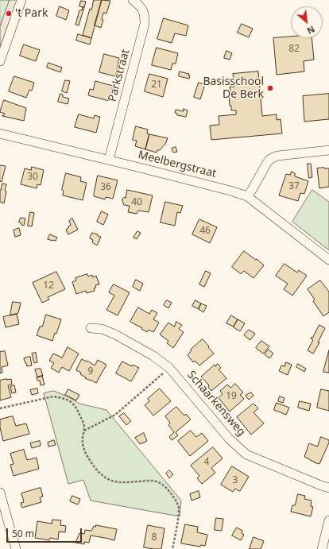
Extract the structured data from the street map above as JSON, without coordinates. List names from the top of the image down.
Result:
{
  "streets": {
    "street": ["Parkstraat", "Meelbergstraat", "Schaarkensweg"]
  },
  "crossings": [
    ["Parkstraat", "Meelbergstraat"]
  ],
  "places": ["'t Park", "Basisschool De Berk"],
  "house_numbers": [
    "82",
    "21",
    "30",
    "37",
    "36",
    "40",
    "46",
    "12",
    "9",
    "19",
    "4",
    "3",
    "8"
  ],
  "scale_bar": "50 m",
  "north": "bottom right"
}
